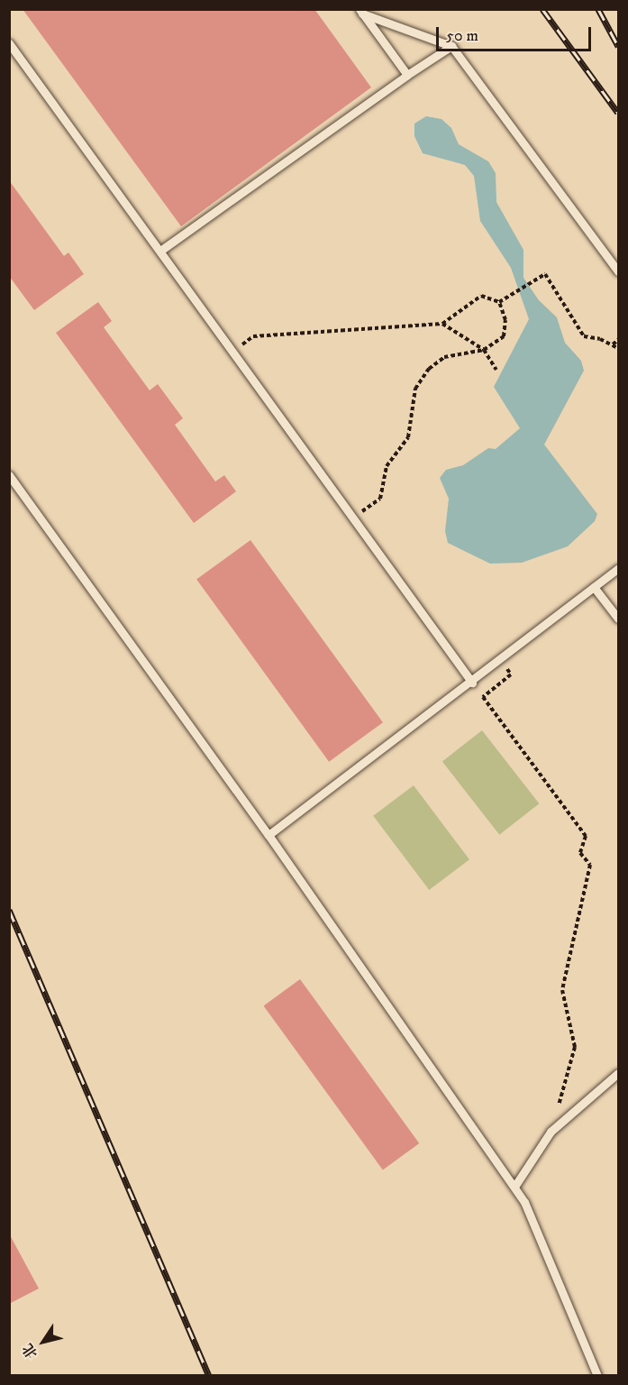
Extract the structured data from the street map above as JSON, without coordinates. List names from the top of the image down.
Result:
{
  "scale_bar": "50 m",
  "north": "bottom left"
}
